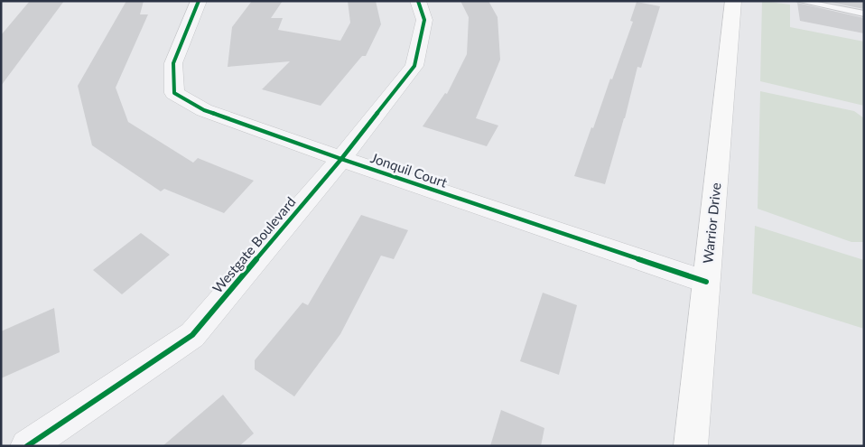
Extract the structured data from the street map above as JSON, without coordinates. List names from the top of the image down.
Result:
{
  "streets": {
    "street": ["Jonquil Court", "Warrior Drive", "Westgate Boulevard"]
  },
  "crossings": [
    ["Jonquil Court", "Warrior Drive"],
    ["Jonquil Court", "Westgate Boulevard"]
  ]
}
